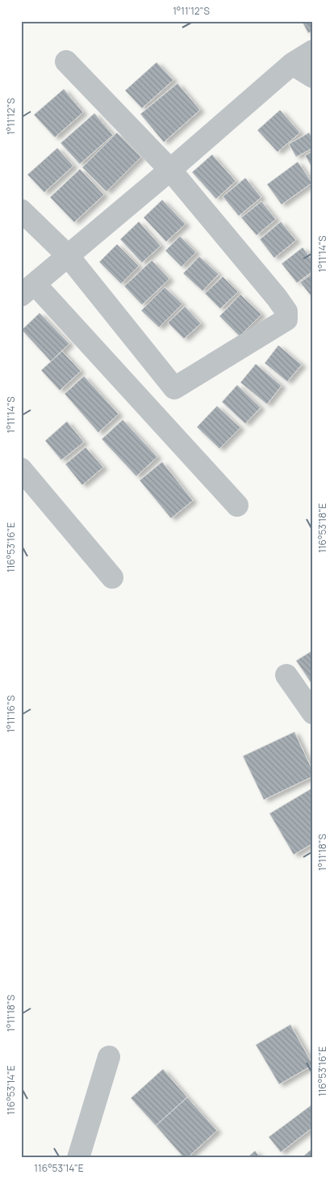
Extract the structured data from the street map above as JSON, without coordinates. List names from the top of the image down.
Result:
{
  "coordinates": [
    "1°11'12\"S",
    "1°11'14\"S",
    "116°53'18\"E",
    "116°53'16\"E",
    "1°11'16\"S",
    "1°11'18\"S",
    "116°53'14\"E"
  ]
}
